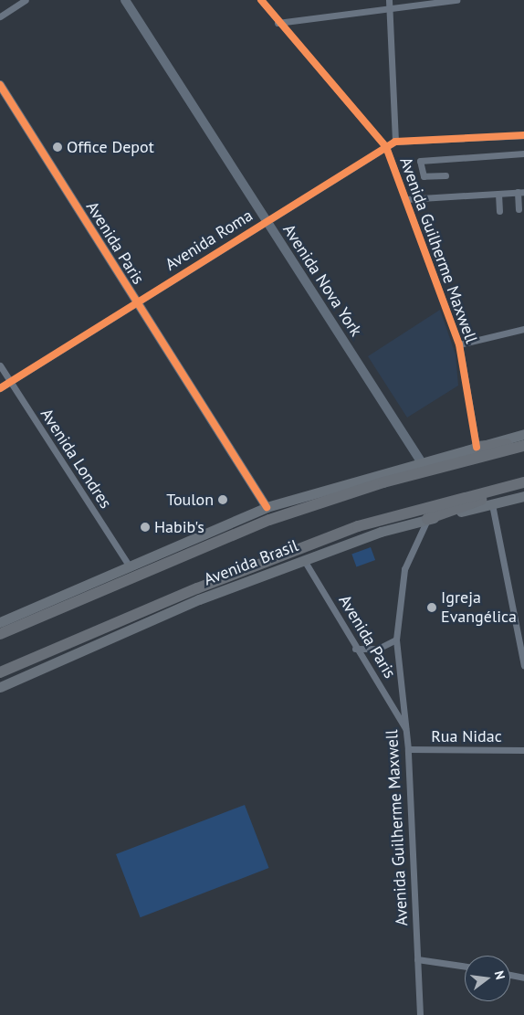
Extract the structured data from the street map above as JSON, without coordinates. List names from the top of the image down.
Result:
{
  "streets": {
    "highway": ["Avenida Brasil"],
    "main road": ["Avenida Paris", "Avenida Nova York"],
    "street": [
      "Avenida Roma",
      "Avenida Guilherme Maxwell",
      "Avenida Londres",
      "Rua Nidac"
    ]
  },
  "crossings": [
    ["Avenida Roma", "Avenida Paris"],
    ["Avenida Roma", "Avenida Guilherme Maxwell"],
    ["Avenida Roma", "Avenida Nova York"],
    ["Avenida Roma", "Avenida Londres"],
    ["Avenida Paris", "Avenida Guilherme Maxwell"],
    ["Avenida Paris", "Avenida Brasil"],
    ["Avenida Guilherme Maxwell", "Avenida Brasil"],
    ["Avenida Guilherme Maxwell", "Rua Nidac"]
  ],
  "places": [
    "Office Depot",
    "Toulon",
    "Habib's",
    "Igreja Evangélica"
  ],
  "north": "right"
}
